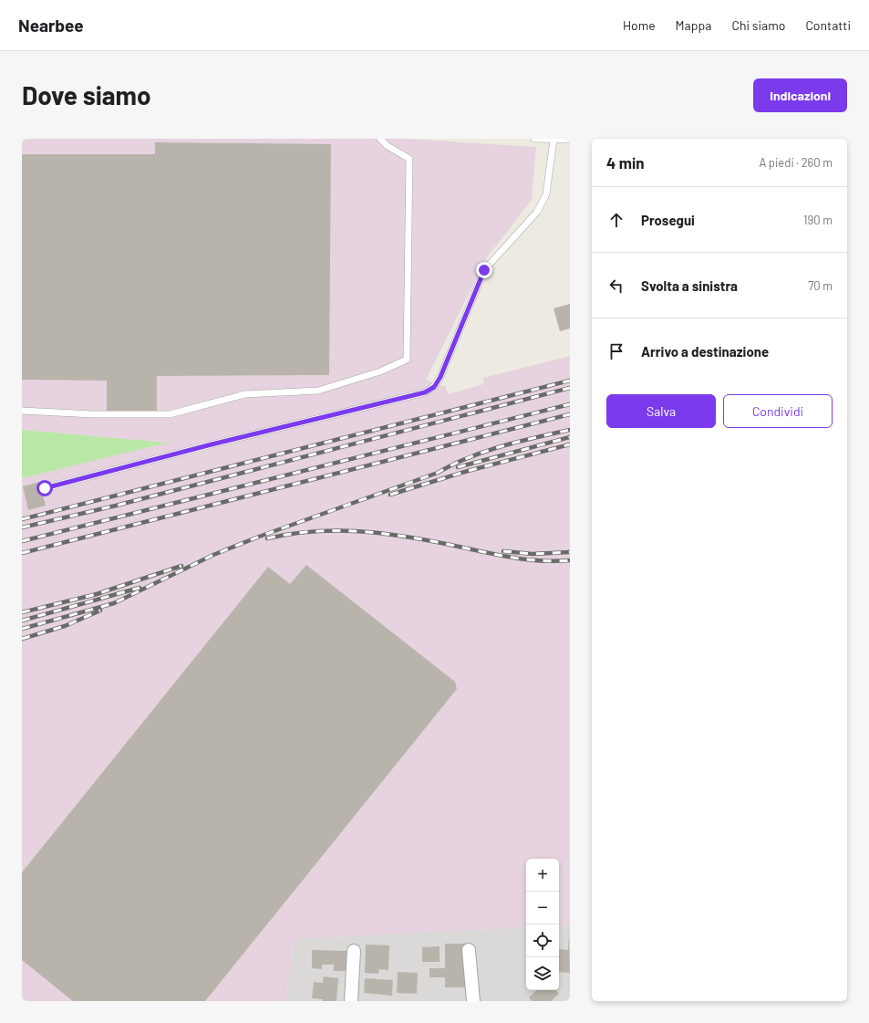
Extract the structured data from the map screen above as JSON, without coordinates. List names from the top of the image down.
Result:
{
  "page": {
    "header": "Nearbee",
    "nav": [
      "Home",
      "Mappa",
      "Chi siamo",
      "Contatti"
    ],
    "buttons": [
      "Indicazioni",
      ["Salva", "Condividi"]
    ],
    "title": "Dove siamo",
    "heading": ["4 min", "A piedi · 260 m"],
    "list": [
      ["Prosegui", "190 m"],
      ["Svolta a sinistra", "70 m"],
      "Arrivo a destinazione"
    ],
    "map_buttons": ["+", "−"]
  }
}
